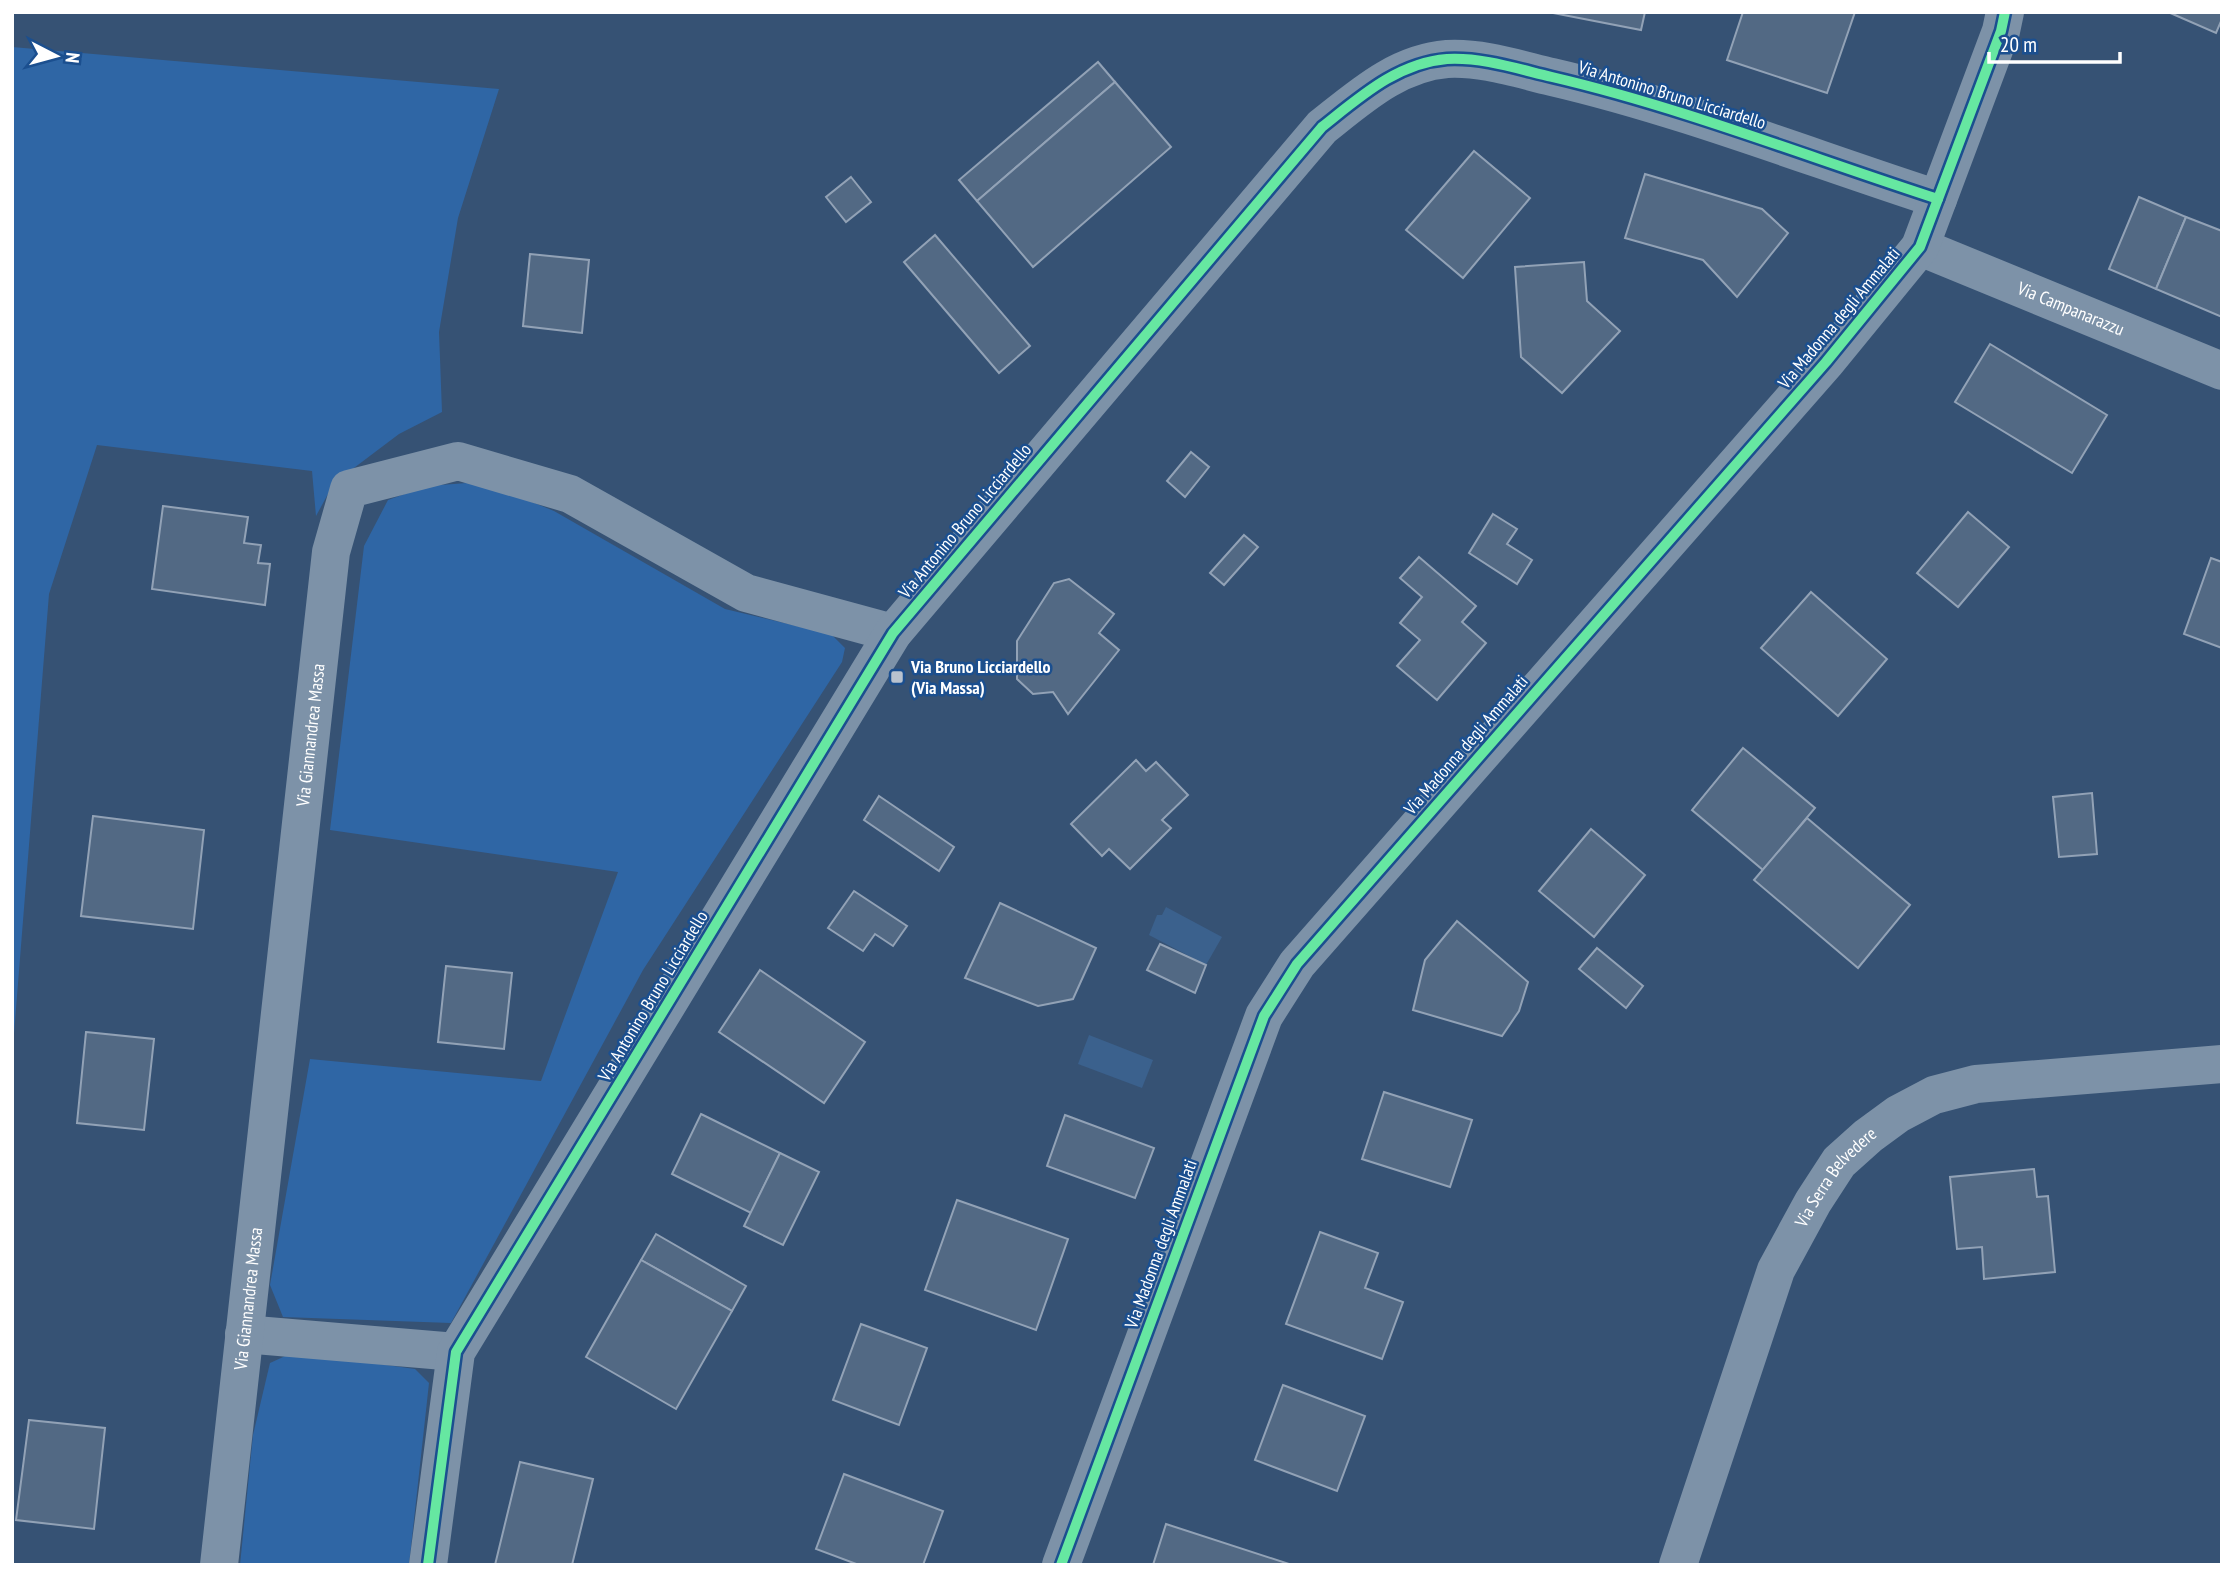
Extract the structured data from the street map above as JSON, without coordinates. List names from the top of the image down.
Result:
{
  "streets": {
    "street": [
      "Via Antonino Bruno Licciardello",
      "Via Campanarazzu",
      "Via Madonna degli Ammalati",
      "Via Giannandrea Massa",
      "Via Serra Belvedere"
    ]
  },
  "crossings": [
    ["Via Antonino Bruno Licciardello", "Via Madonna degli Ammalati"],
    ["Via Antonino Bruno Licciardello", "Via Giannandrea Massa"],
    ["Via Campanarazzu", "Via Madonna degli Ammalati"]
  ],
  "places": {
    "transit": ["Via Bruno Licciardello (Via Massa)"]
  },
  "scale_bar": "20 m",
  "north": "right"
}
